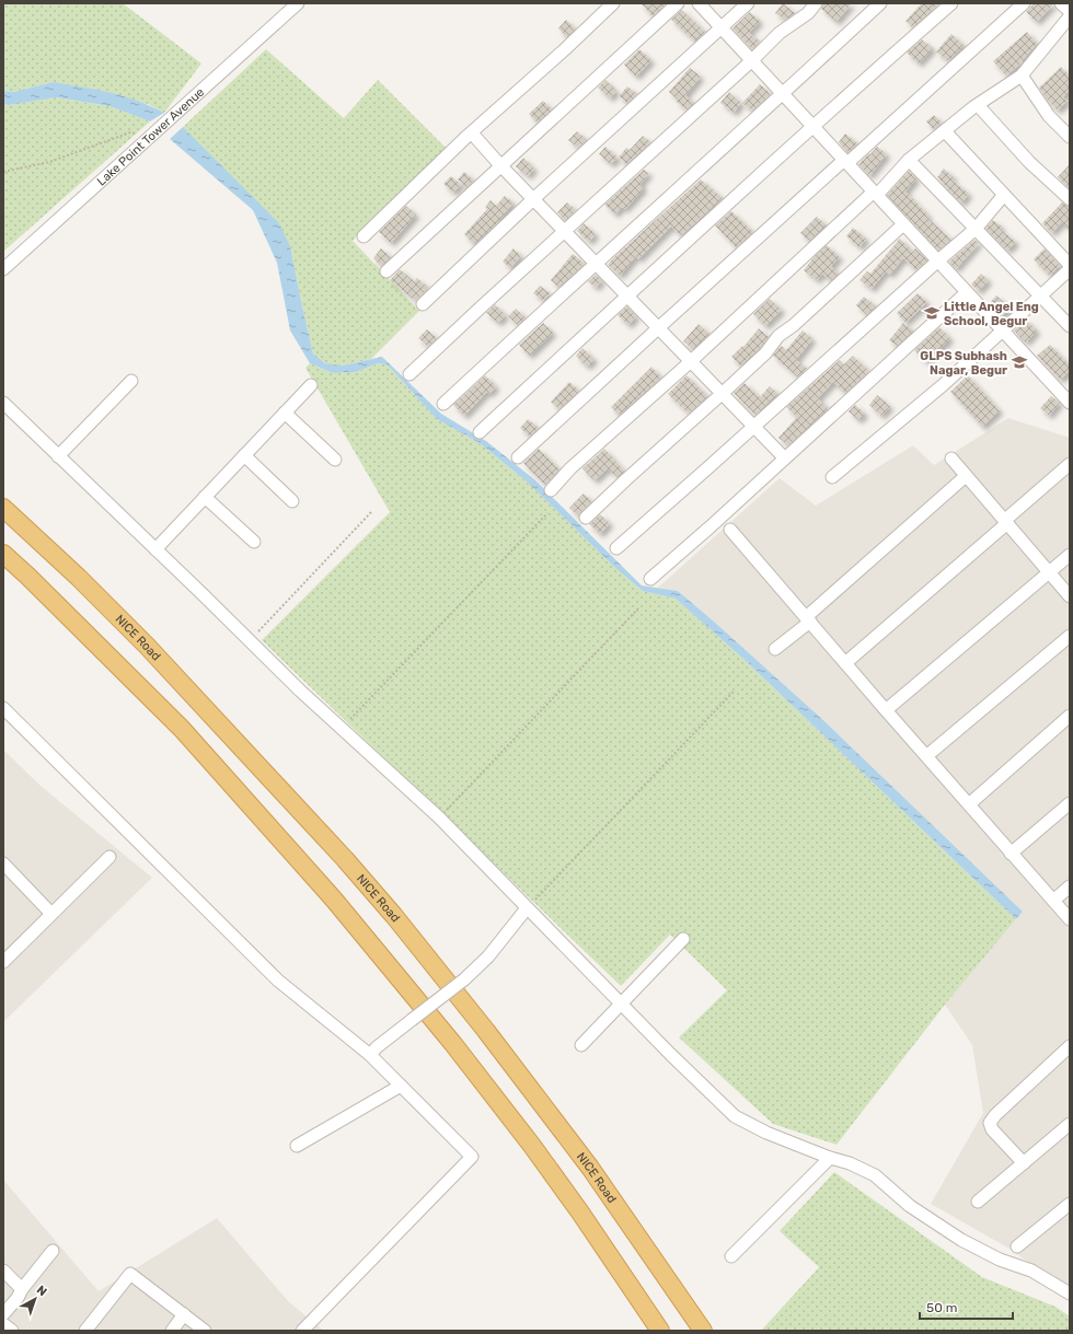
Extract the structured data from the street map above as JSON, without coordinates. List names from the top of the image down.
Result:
{
  "streets": {
    "highway": ["NICE Road"],
    "street": ["Lake Point Tower Avenue"]
  },
  "places": {
    "school or university": ["Little Angel Eng School, Begur", "GLPS Subhash Nagar, Begur"]
  },
  "scale_bar": "50 m",
  "north": "top right"
}
